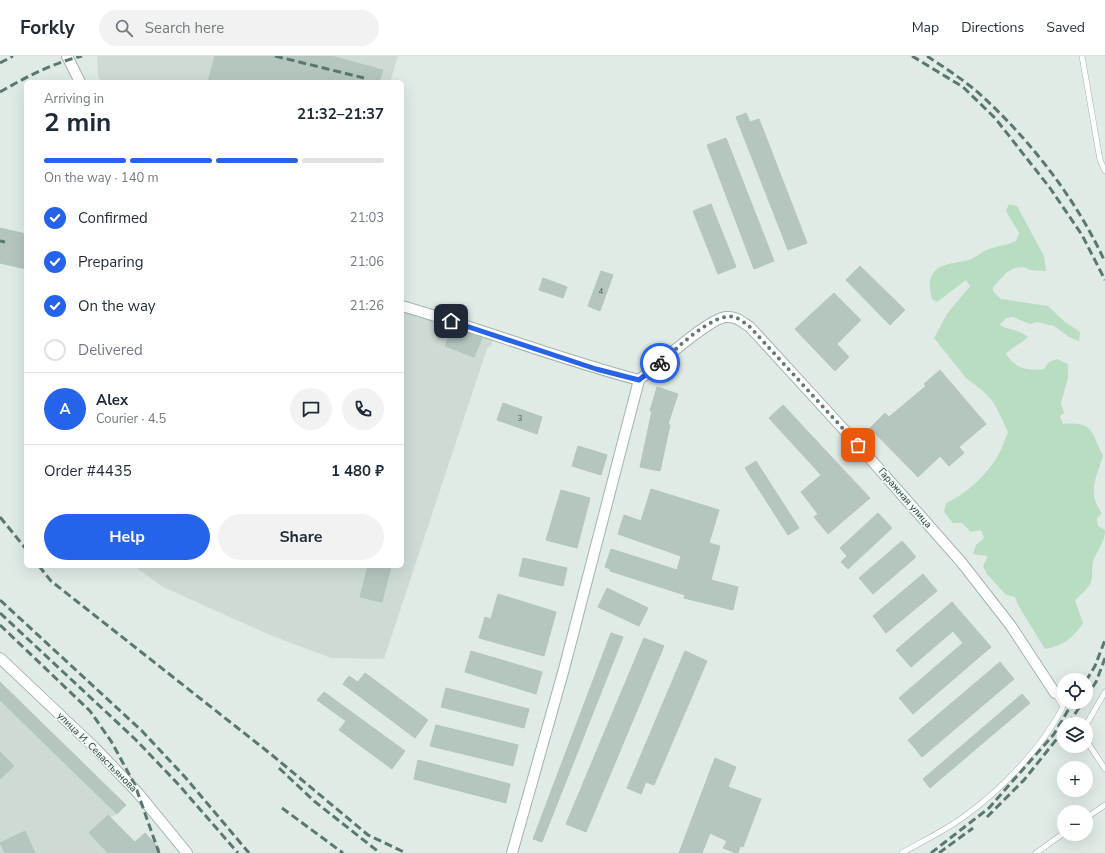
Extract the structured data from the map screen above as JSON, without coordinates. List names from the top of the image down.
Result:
{
  "streets": {
    "street": ["Гаражная улица", "улица И. Севастьянова"]
  },
  "house_numbers": ["4", "3"],
  "page": {
    "header": "Forkly",
    "search": "Search here",
    "nav": ["Map", "Directions", "Saved"],
    "heading": ["2 min", "Arriving in", "21:32–21:37"],
    "panel": [
      "Alex",
      "Courier · 4.5",
      "Order #4435",
      "1 480 ₽"
    ],
    "bar": "On the way · 140 m",
    "list": [
      ["Confirmed", "21:03"],
      ["Preparing", "21:06"],
      ["On the way", "21:26"],
      "Delivered"
    ],
    "round": "A",
    "buttons": ["Help", "Share"],
    "map_buttons": ["+", "−"]
  }
}
